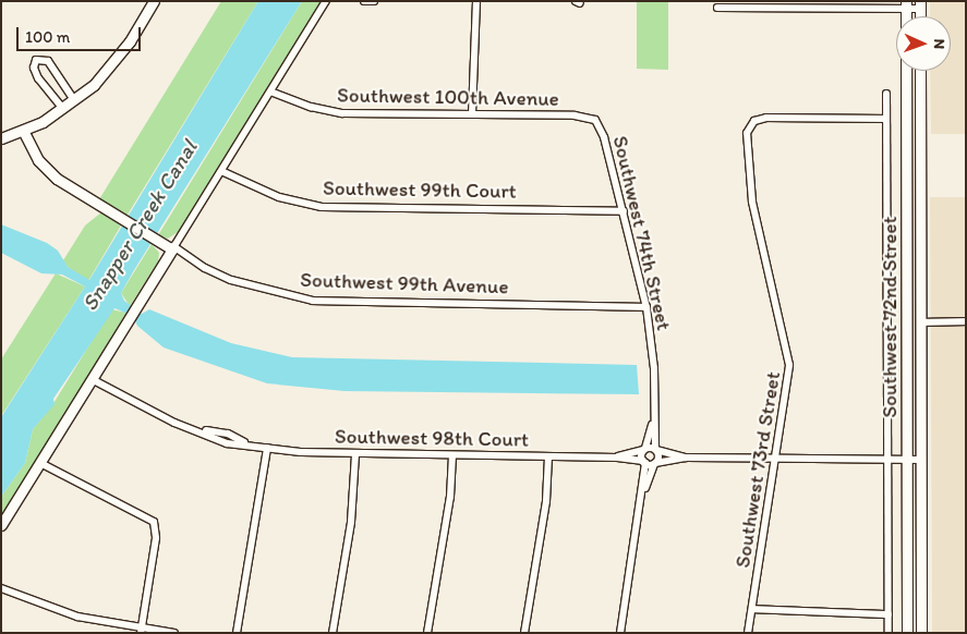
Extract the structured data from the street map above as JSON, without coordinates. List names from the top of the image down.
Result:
{
  "streets": {
    "main road": ["Southwest 99th Avenue", "Southwest 72nd Street"],
    "street": [
      "Southwest 100th Avenue",
      "Southwest 99th Court",
      "Southwest 74th Street",
      "Southwest 98th Court",
      "Southwest 73rd Street"
    ]
  },
  "crossings": [
    ["Southwest 100th Avenue", "Southwest 74th Street"],
    ["Southwest 99th Court", "Southwest 74th Street"],
    ["Southwest 74th Street", "Southwest 99th Avenue"],
    ["Southwest 74th Street", "Southwest 98th Court"],
    ["Southwest 72nd Street", "Southwest 73rd Street"]
  ],
  "water": ["Snapper Creek Canal"],
  "scale_bar": "100 m",
  "north": "right"
}
